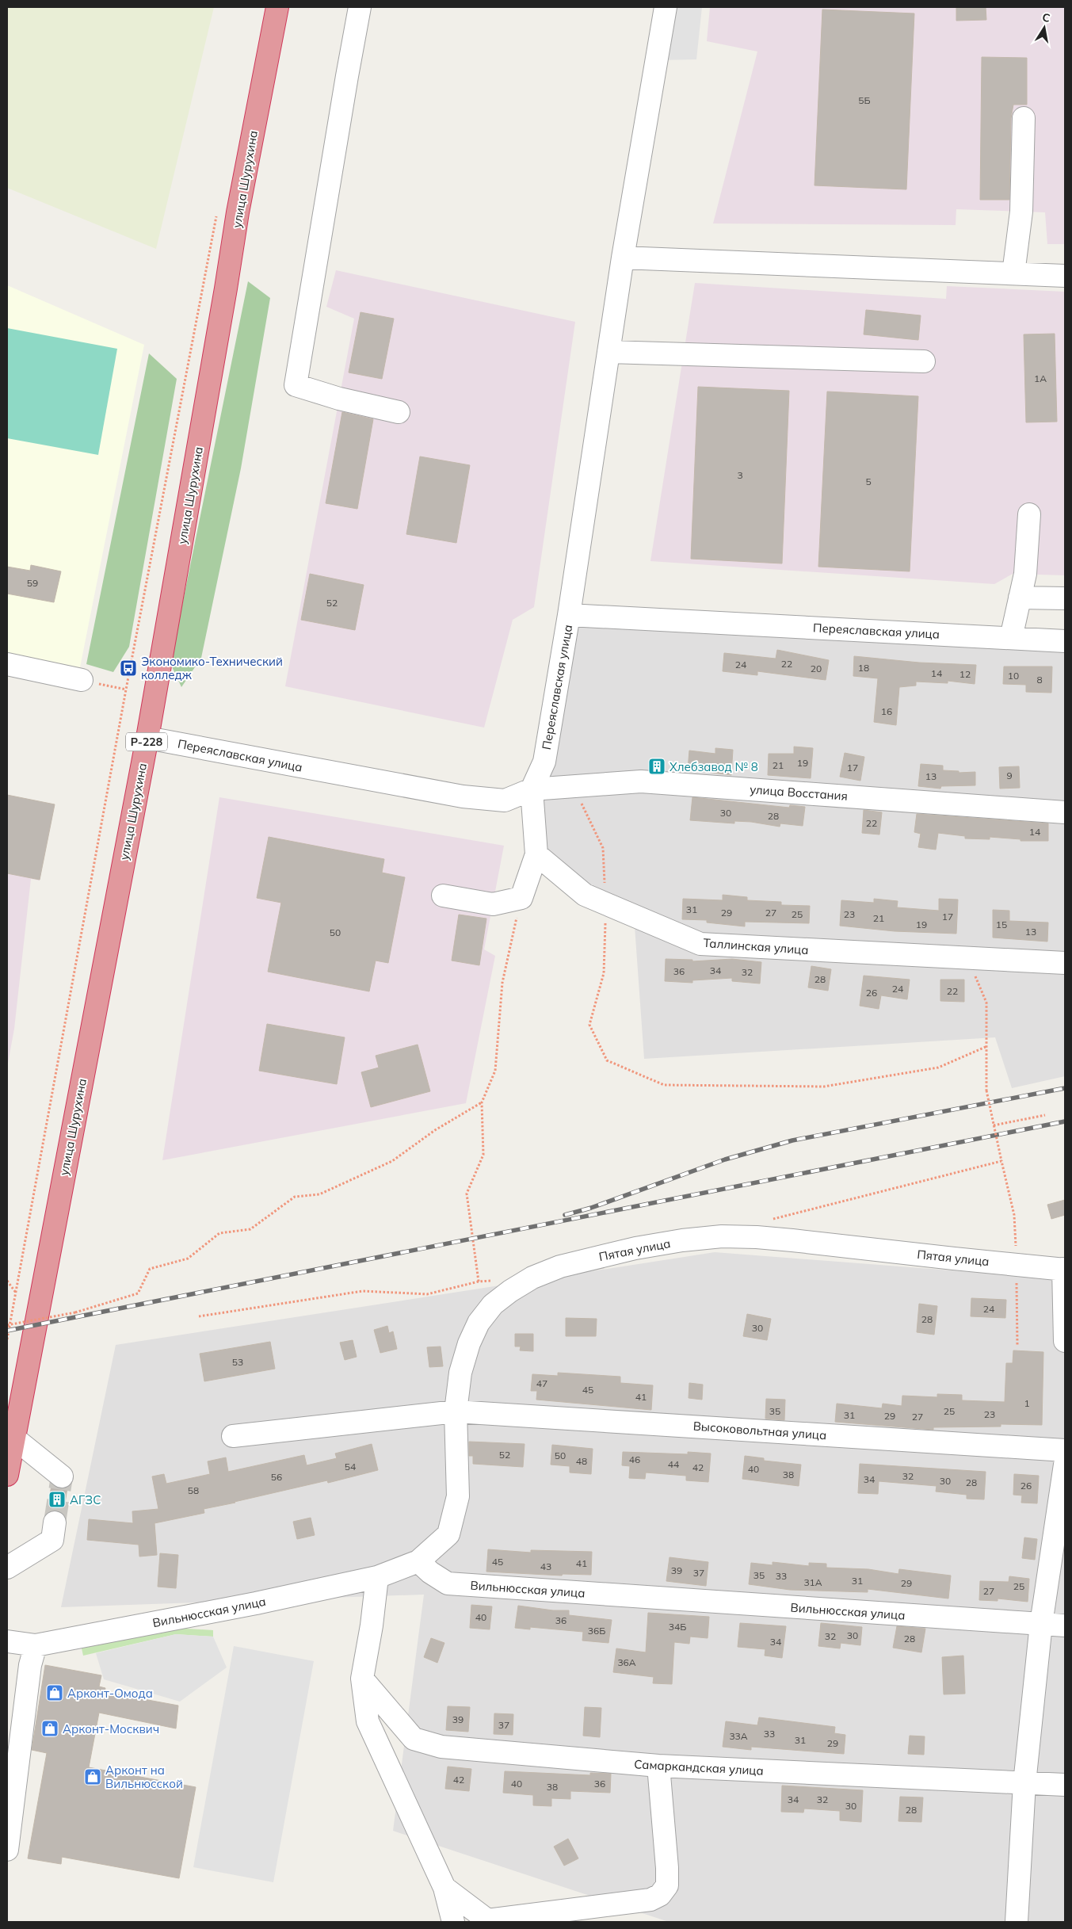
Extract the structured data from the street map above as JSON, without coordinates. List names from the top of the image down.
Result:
{
  "streets": {
    "highway": ["улица Шурухина", "Р-228"],
    "street": [
      "Переяславская улица",
      "улица Восстания",
      "Таллинская улица",
      "Пятая улица",
      "Высоковольтная улица",
      "Вильнюсская улица",
      "Самаркандская улица"
    ]
  },
  "crossings": [
    ["улица Шурухина", "Переяславская улица"],
    ["Переяславская улица", "улица Восстания"],
    ["Пятая улица", "Высоковольтная улица"],
    ["Пятая улица", "Вильнюсская улица"]
  ],
  "places": {
    "bus stop": ["Экономико-Технический колледж"],
    "building": ["Хлебзавод № 8", "АГЗС"],
    "shop": ["Арконт-Омода", "Арконт-Москвич", "Арконт на Вильнюсской"]
  },
  "house_numbers": [
    "5Б",
    "1А",
    "3",
    "5",
    "59",
    "52",
    "22",
    "24",
    "18",
    "20",
    "14",
    "12",
    "10",
    "8",
    "16",
    "19",
    "21",
    "17",
    "9",
    "13",
    "30",
    "28",
    "22",
    "14",
    "31",
    "29",
    "27",
    "25",
    "23",
    "17",
    "21",
    "19",
    "15",
    "13",
    "50",
    "34",
    "36",
    "32",
    "28",
    "24",
    "22",
    "26",
    "24",
    "28",
    "30",
    "53",
    "47",
    "45",
    "41",
    "1",
    "35",
    "25",
    "23",
    "31",
    "29",
    "27",
    "52",
    "50",
    "46",
    "48",
    "44",
    "54",
    "42",
    "40",
    "38",
    "32",
    "56",
    "34",
    "30",
    "28",
    "26",
    "58",
    "45",
    "41",
    "43",
    "39",
    "37",
    "35",
    "33",
    "31",
    "31А",
    "29",
    "25",
    "27",
    "40",
    "36",
    "34Б",
    "36Б",
    "30",
    "32",
    "28",
    "34",
    "36А",
    "39",
    "37",
    "33",
    "33А",
    "31",
    "29",
    "42",
    "40",
    "36",
    "38",
    "34",
    "32",
    "30",
    "28"
  ],
  "north": "top"
}
